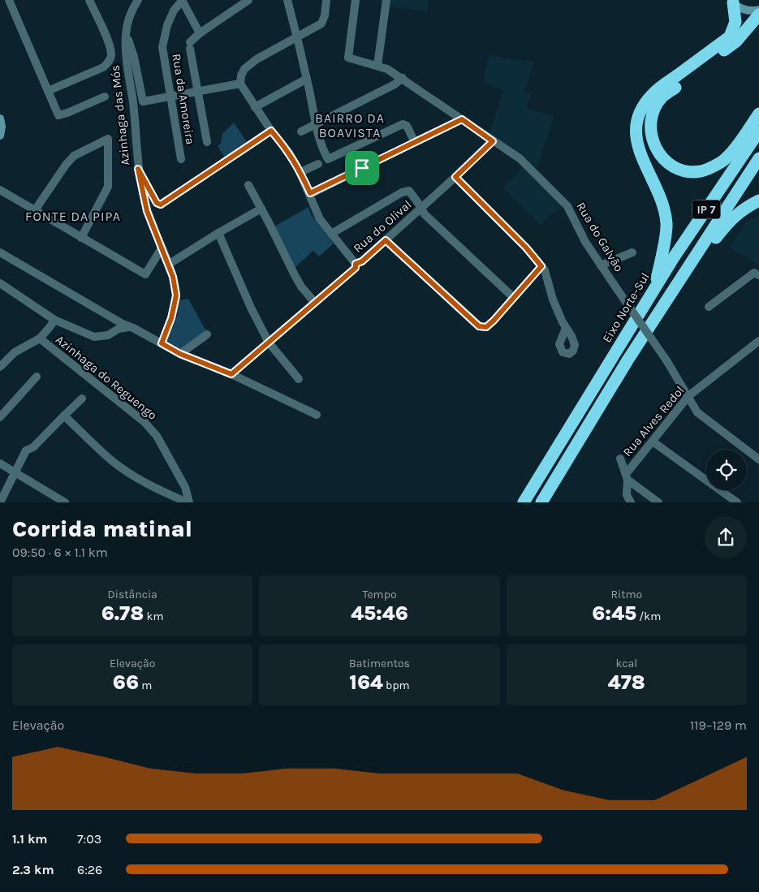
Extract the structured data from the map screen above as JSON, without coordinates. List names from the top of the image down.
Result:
{
  "streets": {
    "highway": ["IP 7", "Eixo Norte-Sul"],
    "street": [
      "Rua da Amoreira",
      "Azinhaga das Mós",
      "Rua do Olival",
      "Rua do Galvão",
      "Azinhaga do Reguengo",
      "Rua Alves Redol"
    ]
  },
  "crossings": [
    ["Rua do Olival", "Rua do Galvão"],
    ["Rua do Galvão", "Rua Alves Redol"]
  ],
  "districts": ["BAIRRO DA BOAVISTA", "FONTE DA PIPA"],
  "page": {
    "heading": ["Corrida matinal", "09:50 · 6 × 1.1 km"],
    "stats": [
      ["Distância", "6.78 km"],
      ["Tempo", "45:46"],
      ["Ritmo", "6:45 /km"],
      ["Elevação", "66 m"],
      ["Batimentos", "164 bpm"],
      ["kcal", "478"]
    ],
    "chart": ["Elevação", "119–129 m"],
    "list": [
      {
        "name": "1.1 km",
        "note": "7:03"
      },
      {
        "name": "2.3 km",
        "note": "6:26"
      }
    ]
  }
}
